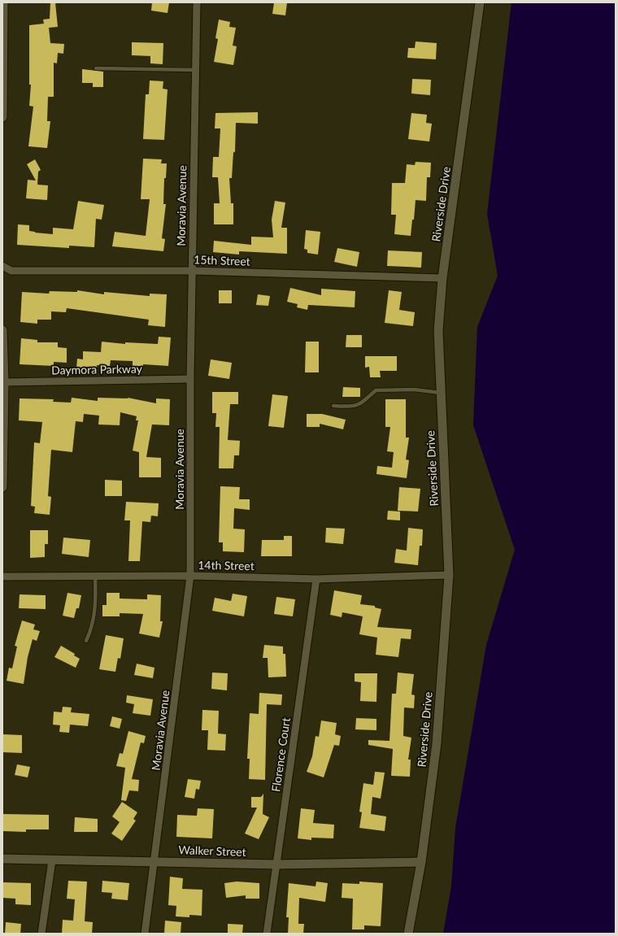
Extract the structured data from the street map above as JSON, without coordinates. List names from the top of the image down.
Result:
{
  "streets": {
    "street": [
      "Riverside Drive",
      "Moravia Avenue",
      "15th Street",
      "Daymora Parkway",
      "14th Street",
      "Florence Court",
      "Walker Street"
    ]
  },
  "crossings": [
    ["Riverside Drive", "15th Street"],
    ["Riverside Drive", "14th Street"],
    ["Riverside Drive", "Walker Street"],
    ["Moravia Avenue", "15th Street"],
    ["Moravia Avenue", "Daymora Parkway"],
    ["Moravia Avenue", "14th Street"],
    ["Moravia Avenue", "Walker Street"],
    ["14th Street", "Florence Court"],
    ["Florence Court", "Walker Street"]
  ]
}
